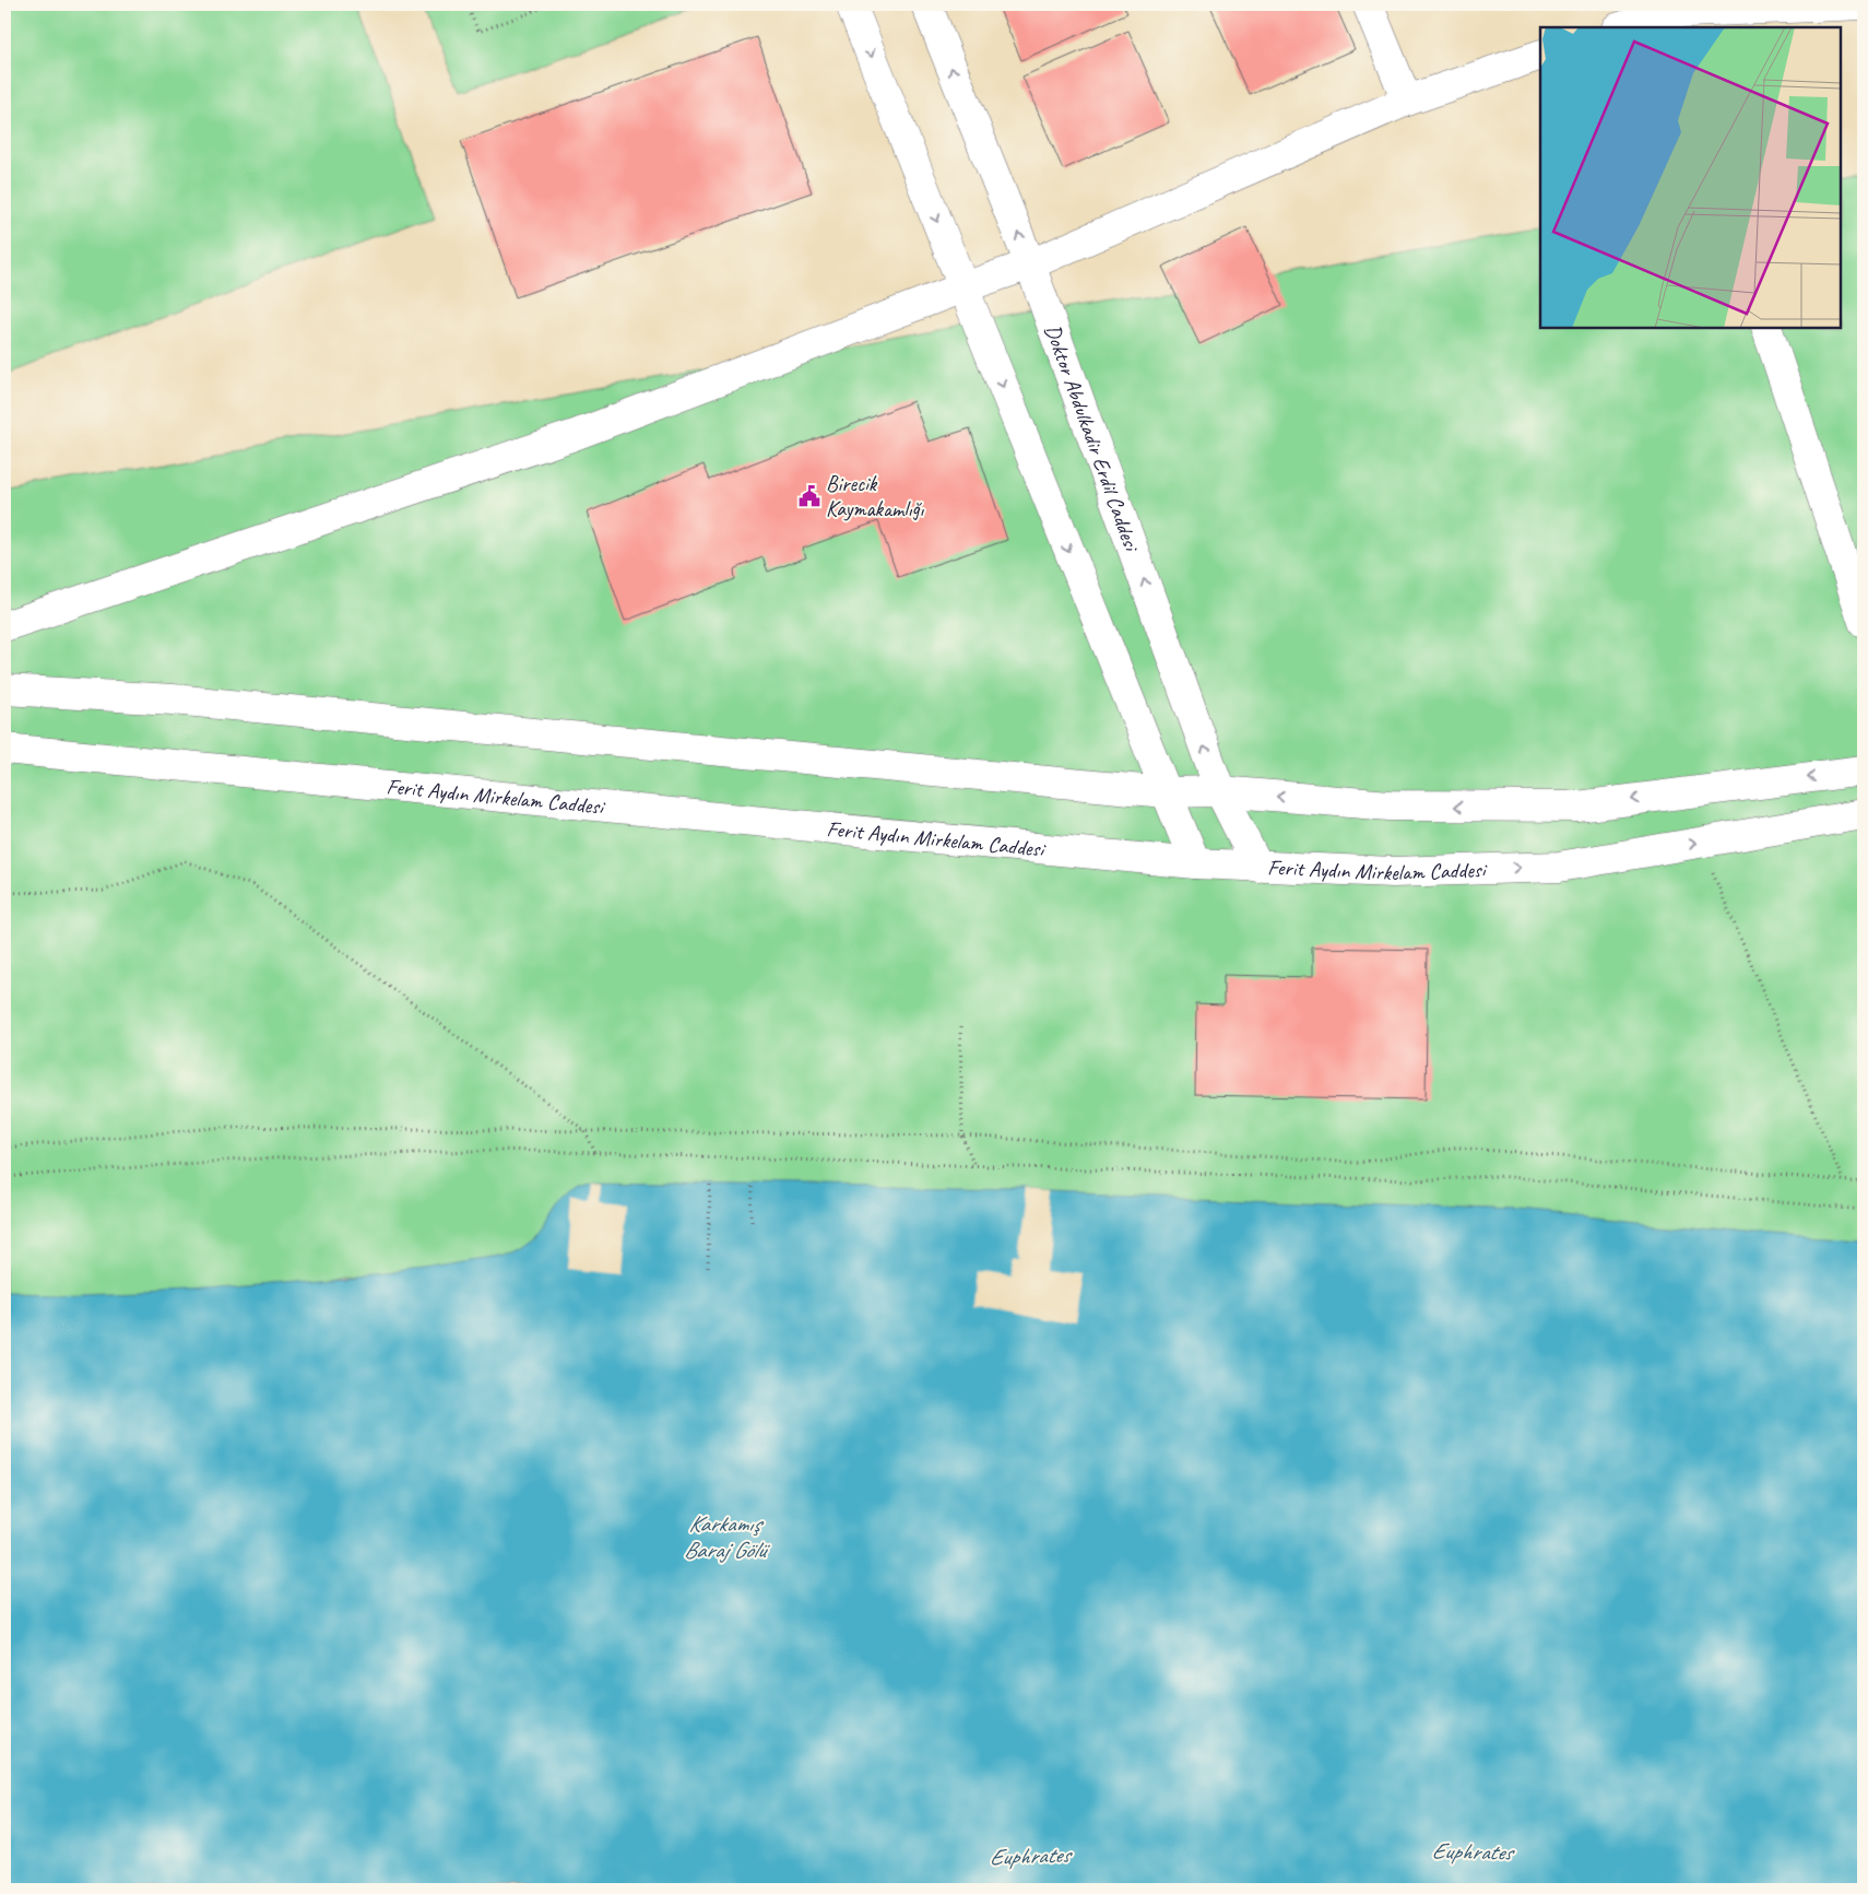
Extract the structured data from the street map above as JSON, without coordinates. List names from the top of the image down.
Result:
{
  "streets": {
    "street": ["Doktor Abdulkadir Erdil Caddesi", "Ferit Aydın Mirkelam Caddesi"]
  },
  "crossings": [
    ["Doktor Abdulkadir Erdil Caddesi", "Ferit Aydın Mirkelam Caddesi"]
  ],
  "water": ["Karkamış Baraj Gölü", "Euphrates"],
  "places": {
    "public building": ["Birecik Kaymakamlığı"]
  }
}
